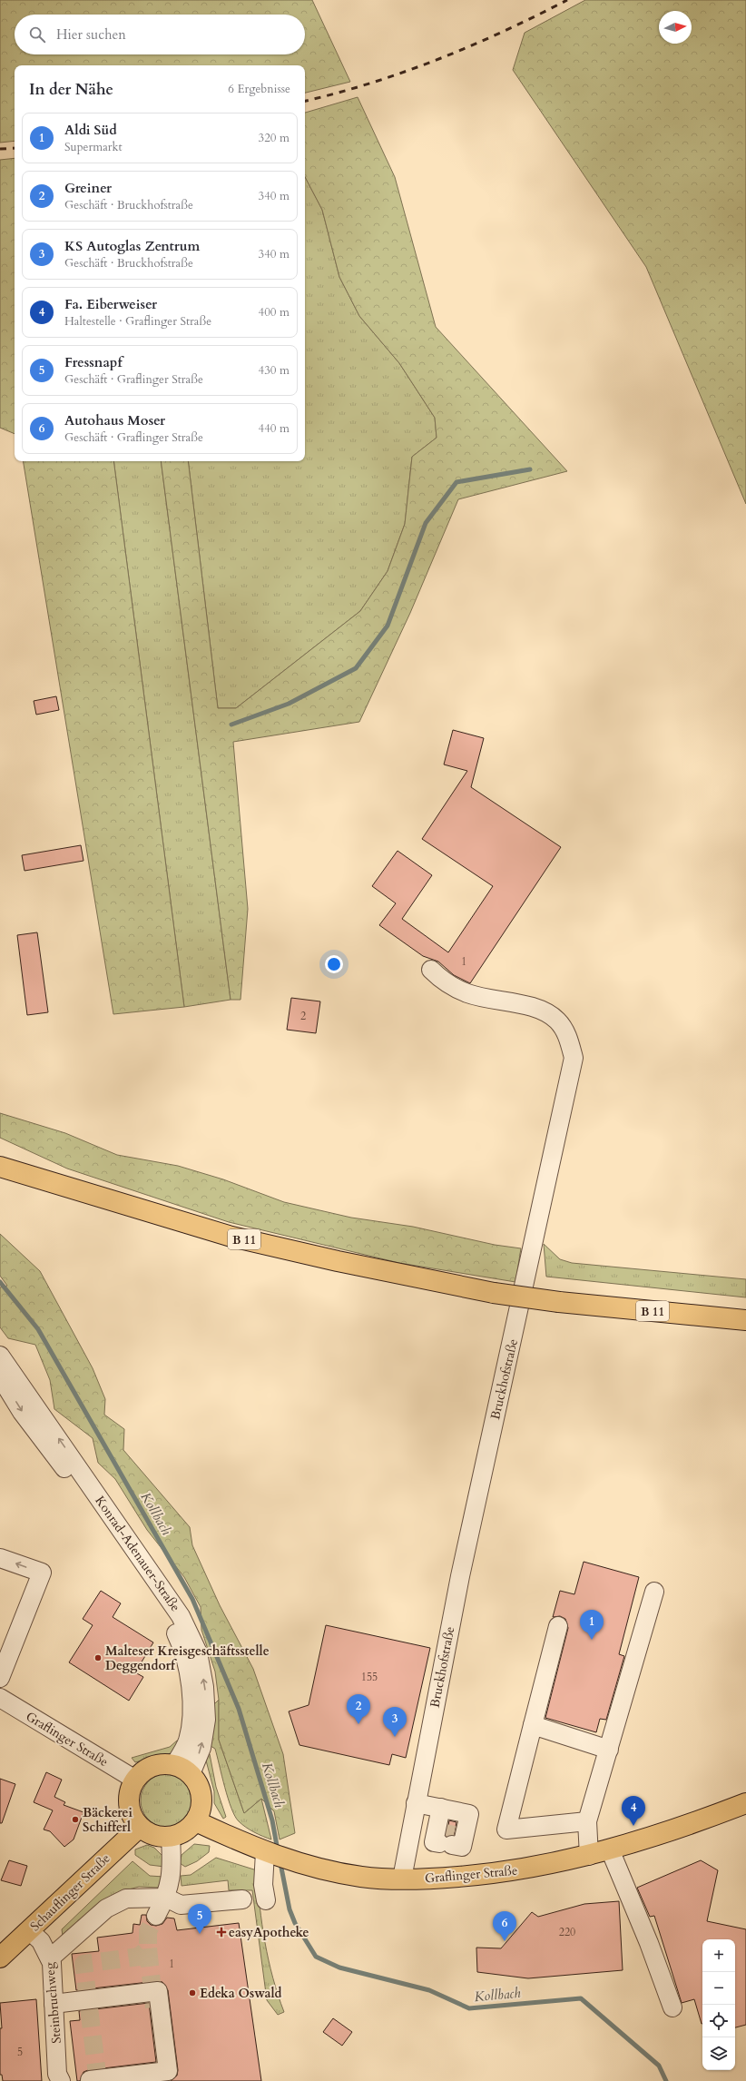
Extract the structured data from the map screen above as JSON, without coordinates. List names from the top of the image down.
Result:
{
  "streets": {
    "main road": ["B 11", "Graflinger Straße", "Schauflinger Straße"],
    "street": ["Bruckhofstraße", "Konrad-Adenauer-Straße", "Steinbruchweg"]
  },
  "crossings": [
    ["Bruckhofstraße", "Graflinger Straße"],
    ["Konrad-Adenauer-Straße", "Graflinger Straße"],
    ["Konrad-Adenauer-Straße", "Schauflinger Straße"],
    ["Graflinger Straße", "Schauflinger Straße"],
    ["Schauflinger Straße", "Steinbruchweg"]
  ],
  "water": ["Kollbach"],
  "places": {
    "other": ["Malteser Kreisgeschäftsstelle Deggendorf", "Bäckerei Schifferl", "Edeka Oswald"],
    "health": ["easyApotheke"]
  },
  "house_numbers": [
    "1",
    "2",
    "155",
    "220",
    "1",
    "5"
  ],
  "north": "right",
  "page": {
    "search": "Hier suchen",
    "heading": ["In der Nähe", "6 Ergebnisse"],
    "list": [
      {
        "mark": "1",
        "name": "Aldi Süd",
        "note": "Supermarkt",
        "value": "320 m"
      },
      {
        "mark": "2",
        "name": "Greiner",
        "note": "Geschäft · Bruckhofstraße",
        "value": "340 m"
      },
      {
        "mark": "3",
        "name": "KS Autoglas Zentrum",
        "note": "Geschäft · Bruckhofstraße",
        "value": "340 m"
      },
      {
        "mark": "4",
        "name": "Fa. Eiberweiser",
        "note": "Haltestelle · Graflinger Straße",
        "value": "400 m"
      },
      {
        "mark": "5",
        "name": "Fressnapf",
        "note": "Geschäft · Graflinger Straße",
        "value": "430 m"
      },
      {
        "mark": "6",
        "name": "Autohaus Moser",
        "note": "Geschäft · Graflinger Straße",
        "value": "440 m"
      }
    ],
    "pins": [
      "1",
      "2",
      "3",
      "4",
      "5",
      "6"
    ],
    "map_buttons": ["+", "−"]
  }
}
